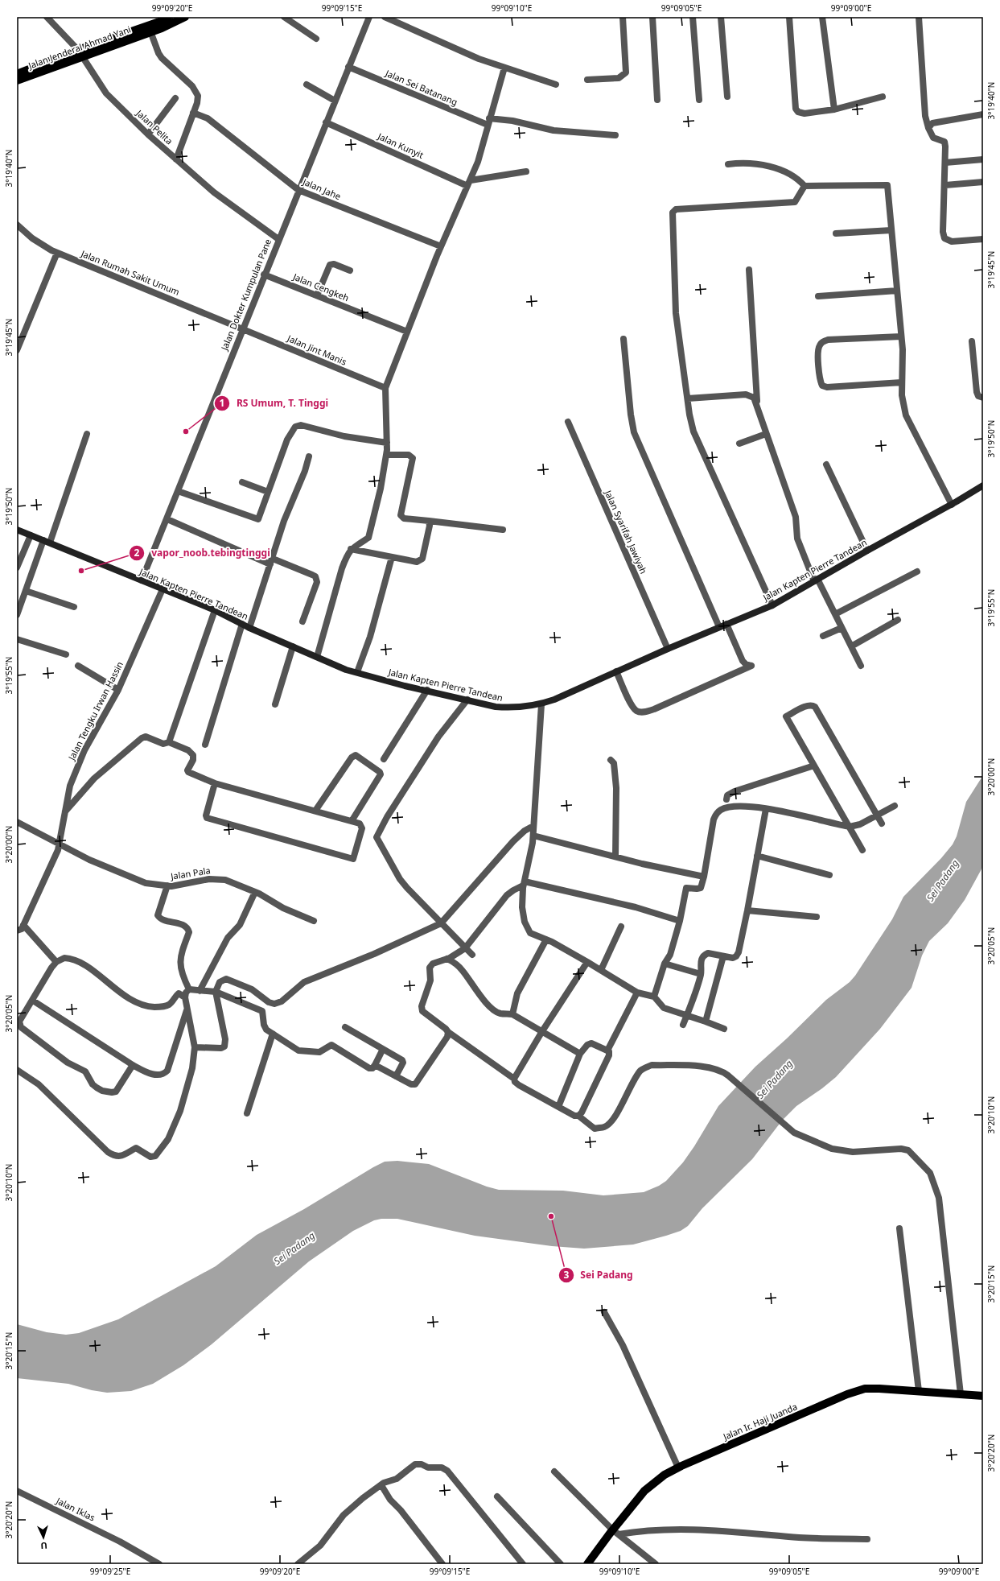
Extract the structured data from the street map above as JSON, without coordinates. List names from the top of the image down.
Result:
{
  "streets": {
    "main road": ["Jalan Jenderal Ahmad Yani", "Jalan Kapten Pierre Tandean", "Jalan Ir. Haji Juanda"],
    "street": [
      "Jalan Sei Batanang",
      "Jalan Pelita",
      "Jalan Kunyit",
      "Jalan Jahe",
      "Jalan Rumah Sakit Umum",
      "Jalan Cengkeh",
      "Jalan Dokter Kumpulan Pane",
      "Jalan Jint Manis",
      "Jalan Syarifah Jawiyah",
      "Jalan Tengku Irwan Hassin",
      "Jalan Pala",
      "Jalan Iklas"
    ]
  },
  "crossings": [
    ["Jalan Jenderal Ahmad Yani", "Jalan Pelita"],
    ["Jalan Sei Batanang", "Jalan Dokter Kumpulan Pane"],
    ["Jalan Pelita", "Jalan Dokter Kumpulan Pane"],
    ["Jalan Kunyit", "Jalan Dokter Kumpulan Pane"],
    ["Jalan Jahe", "Jalan Dokter Kumpulan Pane"],
    ["Jalan Rumah Sakit Umum", "Jalan Dokter Kumpulan Pane"],
    ["Jalan Rumah Sakit Umum", "Jalan Jint Manis"],
    ["Jalan Cengkeh", "Jalan Dokter Kumpulan Pane"],
    ["Jalan Dokter Kumpulan Pane", "Jalan Jint Manis"],
    ["Jalan Dokter Kumpulan Pane", "Jalan Kapten Pierre Tandean"],
    ["Jalan Syarifah Jawiyah", "Jalan Kapten Pierre Tandean"],
    ["Jalan Kapten Pierre Tandean", "Jalan Tengku Irwan Hassin"],
    ["Jalan Tengku Irwan Hassin", "Jalan Pala"]
  ],
  "water": ["Sei Padang"],
  "places": ["RS Umum, T. Tinggi", "vapor_noob.tebingtinggi", "Sei Padang"],
  "north": "bottom",
  "coordinates": [
    "99°09'20\"E",
    "99°09'15\"E",
    "99°09'10\"E",
    "99°09'05\"E",
    "99°09'00\"E",
    "3°19'40\"N",
    "3°19'45\"N",
    "3°19'50\"N",
    "3°19'55\"N",
    "3°20'00\"N",
    "3°20'05\"N",
    "3°20'10\"N",
    "3°20'15\"N",
    "3°20'20\"N",
    "99°09'25\"E"
  ]
}
